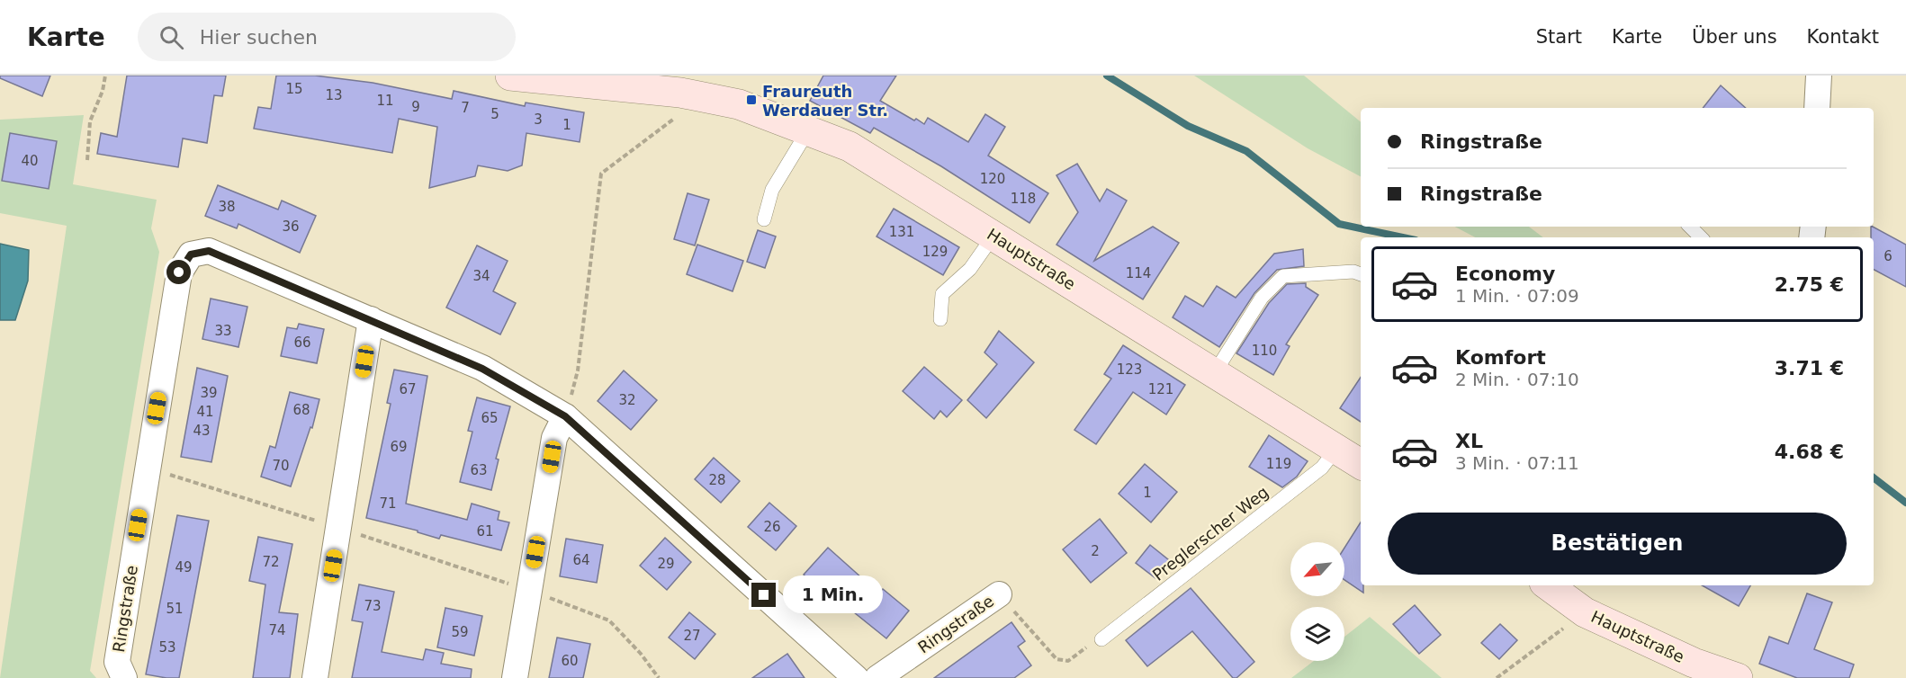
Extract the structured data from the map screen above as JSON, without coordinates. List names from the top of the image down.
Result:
{
  "streets": {
    "main road": ["Hauptstraße"],
    "street": ["Ringstraße"],
    "lane": ["Preglerscher Weg"]
  },
  "crossings": [
    ["Hauptstraße", "Preglerscher Weg"],
    ["Preglerscher Weg", "Ringstraße"]
  ],
  "places": {
    "transit": ["Fraureuth Werdauer Str."]
  },
  "house_numbers": [
    "15",
    "13",
    "11",
    "9",
    "7",
    "5",
    "3",
    "1",
    "40",
    "120",
    "118",
    "38",
    "36",
    "131",
    "129",
    "6",
    "114",
    "34",
    "33",
    "66",
    "110",
    "123",
    "67",
    "121",
    "39",
    "32",
    "68",
    "41",
    "65",
    "43",
    "69",
    "119",
    "70",
    "63",
    "28",
    "1",
    "71",
    "26",
    "61",
    "2",
    "64",
    "72",
    "29",
    "49",
    "73",
    "51",
    "74",
    "59",
    "27",
    "53",
    "60"
  ],
  "north": "bottom left",
  "page": {
    "header": "Karte",
    "search": "Hier suchen",
    "nav": [
      "Start",
      "Karte",
      "Über uns",
      "Kontakt"
    ],
    "banner": ["Ringstraße", "Ringstraße"],
    "list": [
      {
        "name": "Economy",
        "note": "1 Min. · 07:09",
        "value": "2.75 €"
      },
      {
        "name": "Komfort",
        "note": "2 Min. · 07:10",
        "value": "3.71 €"
      },
      {
        "name": "XL",
        "note": "3 Min. · 07:11",
        "value": "4.68 €"
      }
    ],
    "buttons": "Bestätigen",
    "bubble": "1 Min."
  }
}
